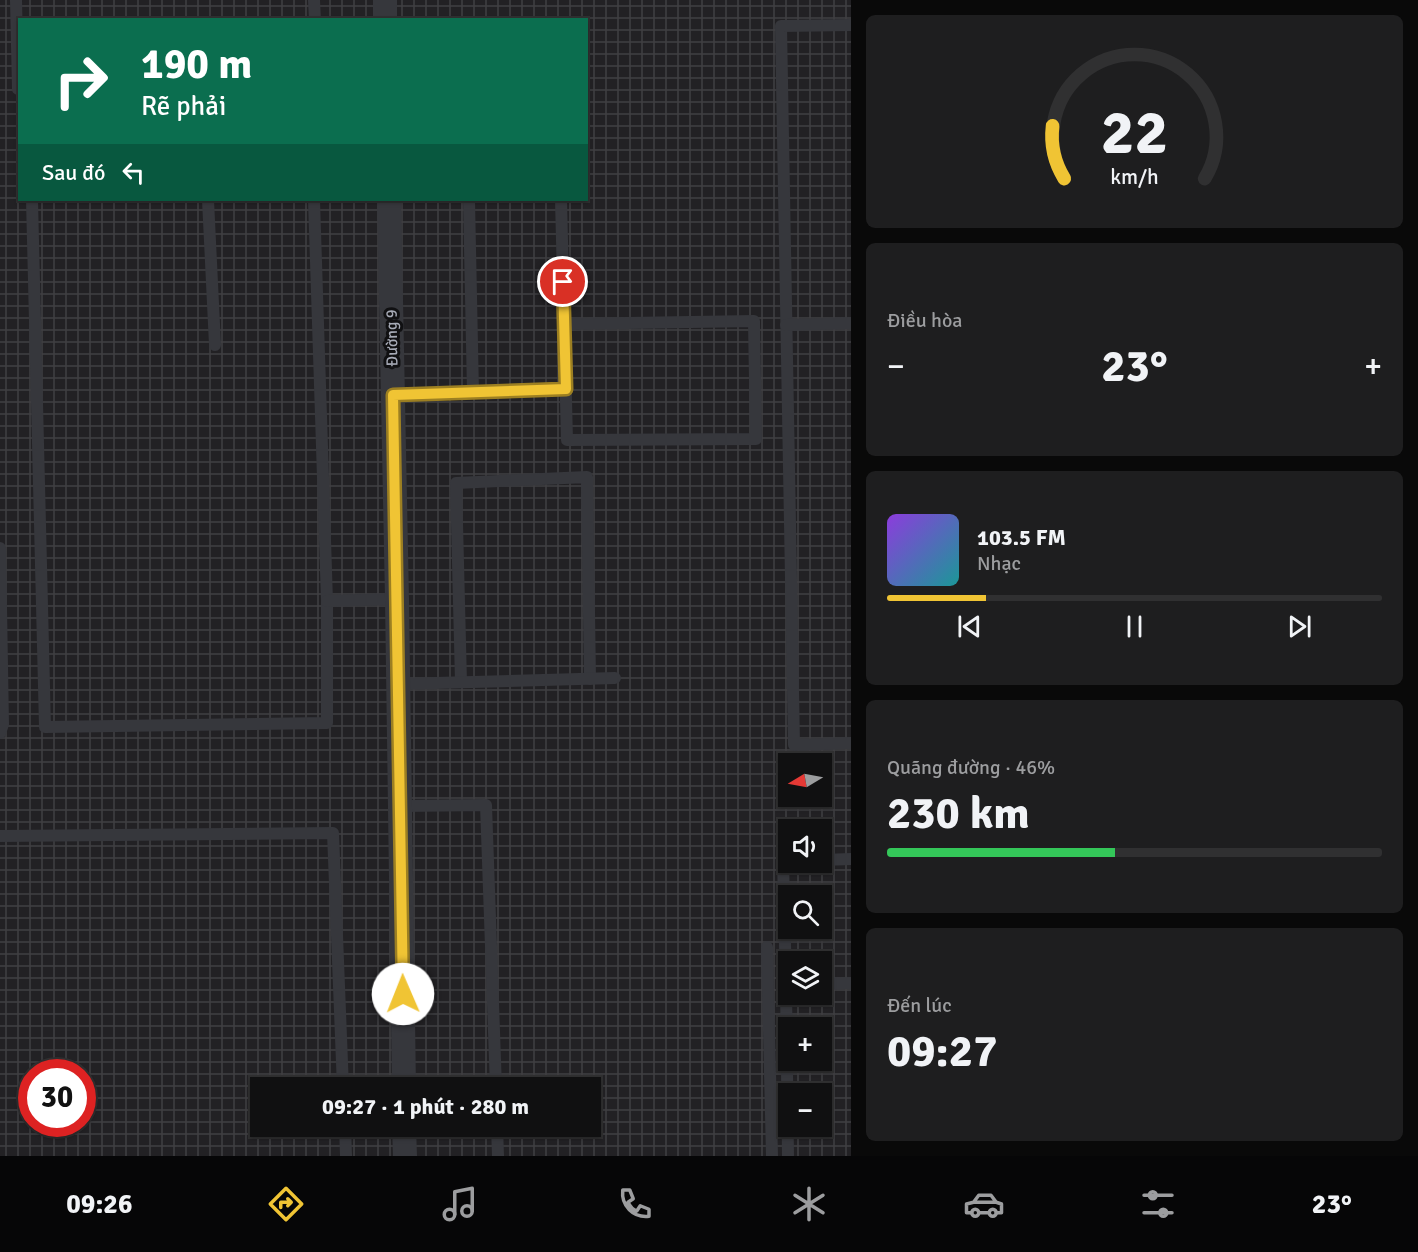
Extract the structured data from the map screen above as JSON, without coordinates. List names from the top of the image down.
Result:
{
  "streets": {
    "street": ["Đường 9"]
  },
  "north": "left",
  "page": {
    "turn": ["190 m", "Rẽ phải"],
    "then": "Sau đó",
    "tile": [
      "Điều hòa",
      ["Quãng đường · 46%", "230 km"],
      ["Đến lúc", "09:27"]
    ],
    "heat": ["−", "23°", "+"],
    "song": ["103.5 FM", "Nhạc"],
    "map_buttons": ["+", "−"],
    "limit": "30",
    "trip": "09:27 · 1 phút · 280 m",
    "tabs": ["09:26", "23°"],
    "gauge": ["22", "km/h"]
  }
}
